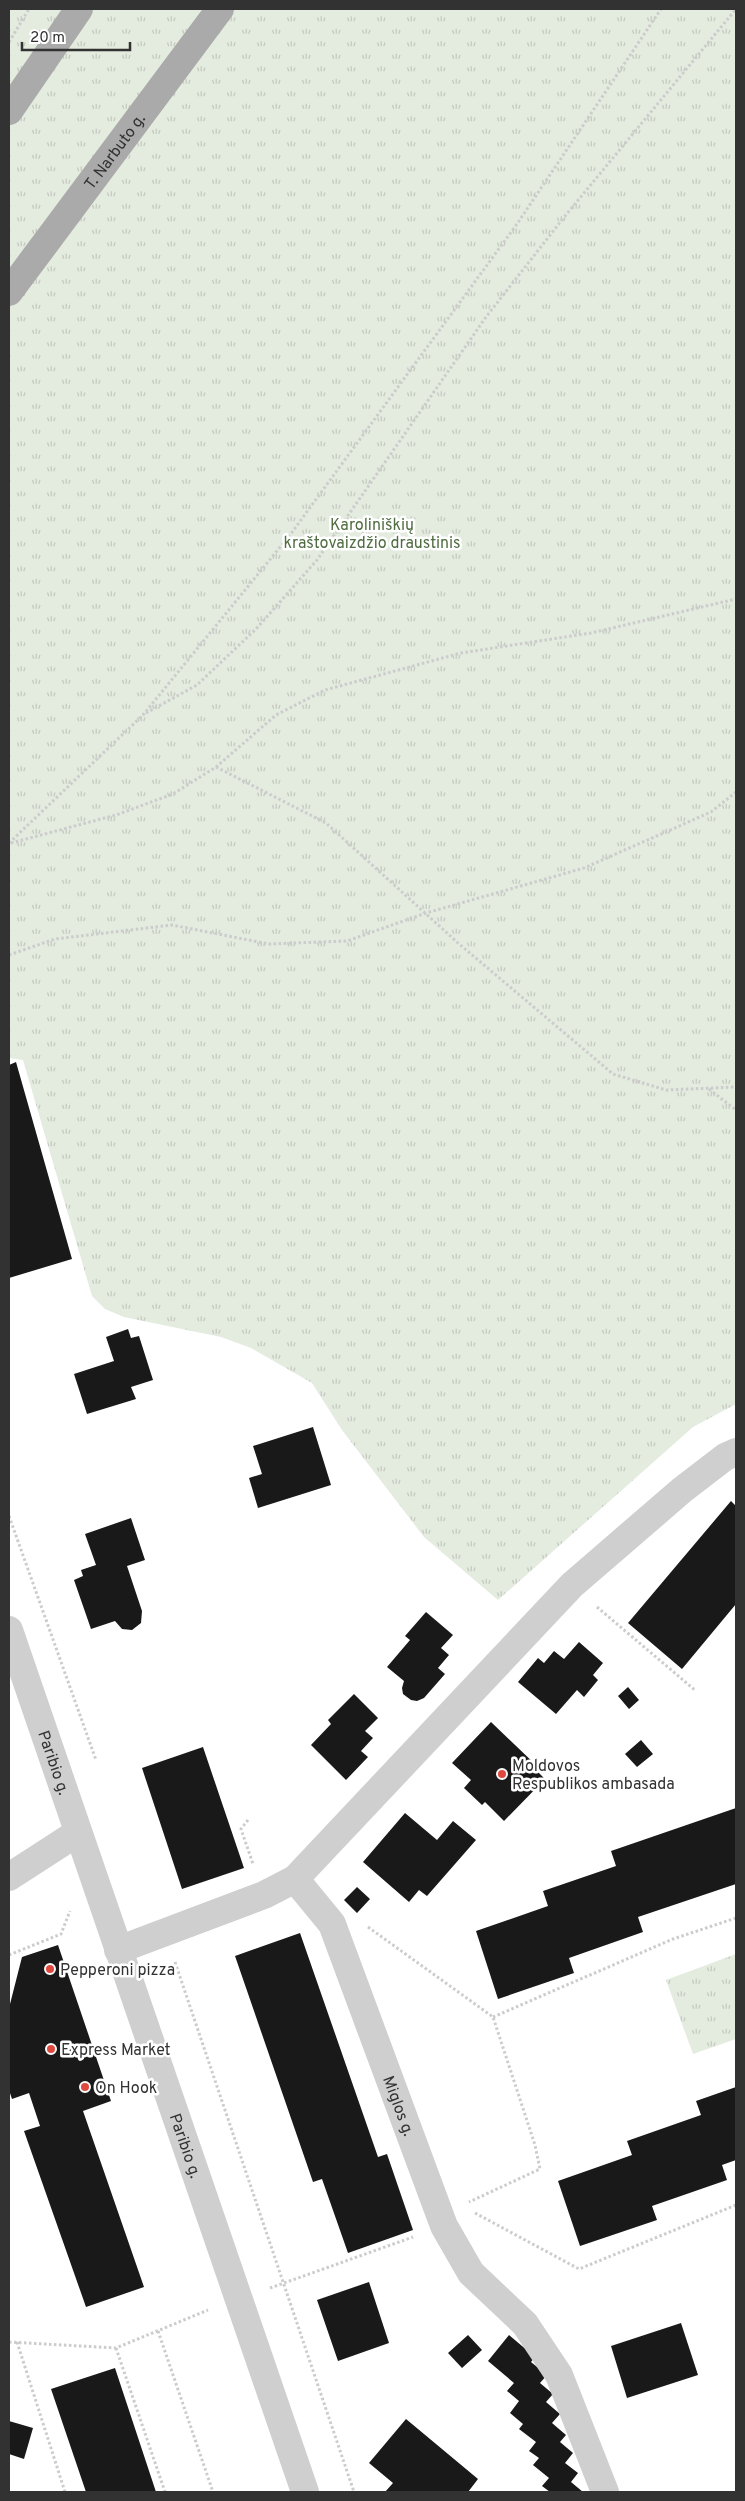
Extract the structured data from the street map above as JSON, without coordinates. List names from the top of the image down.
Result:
{
  "streets": {
    "main road": ["T. Narbuto g."],
    "street": ["Paribio g.", "Miglos g."]
  },
  "parks": ["Karoliniškių kraštovaizdžio draustinis"],
  "places": [
    "Moldovos Respublikos ambasada",
    "Pepperoni pizza",
    "Express Market",
    "On Hook"
  ],
  "scale_bar": "20 m"
}
